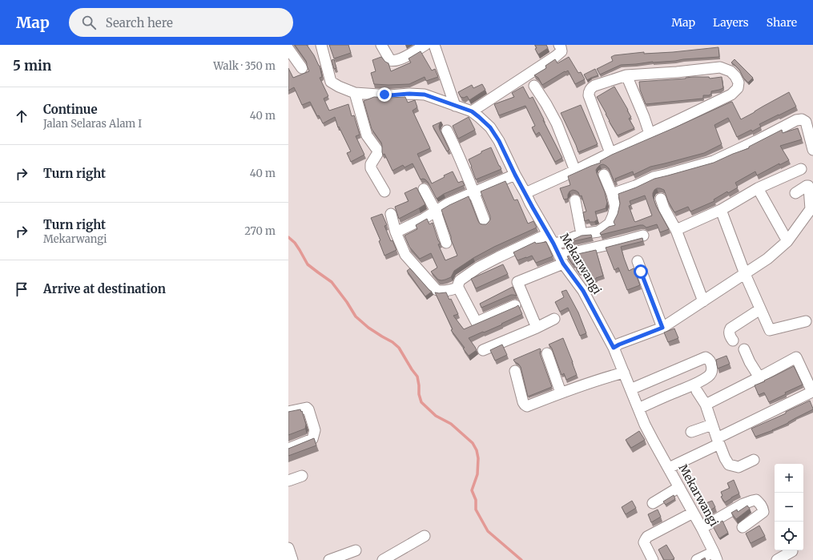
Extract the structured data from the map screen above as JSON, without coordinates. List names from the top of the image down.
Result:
{
  "streets": {
    "street": ["Mekarwangi"]
  },
  "page": {
    "header": "Map",
    "search": "Search here",
    "nav": ["Map", "Layers", "Share"],
    "heading": ["5 min", "Walk · 350 m"],
    "list": [
      ["Continue", "Jalan Selaras Alam I", "40 m"],
      ["Turn right", "40 m"],
      ["Turn right", "Mekarwangi", "270 m"],
      "Arrive at destination"
    ],
    "map_buttons": ["+", "−"]
  }
}
